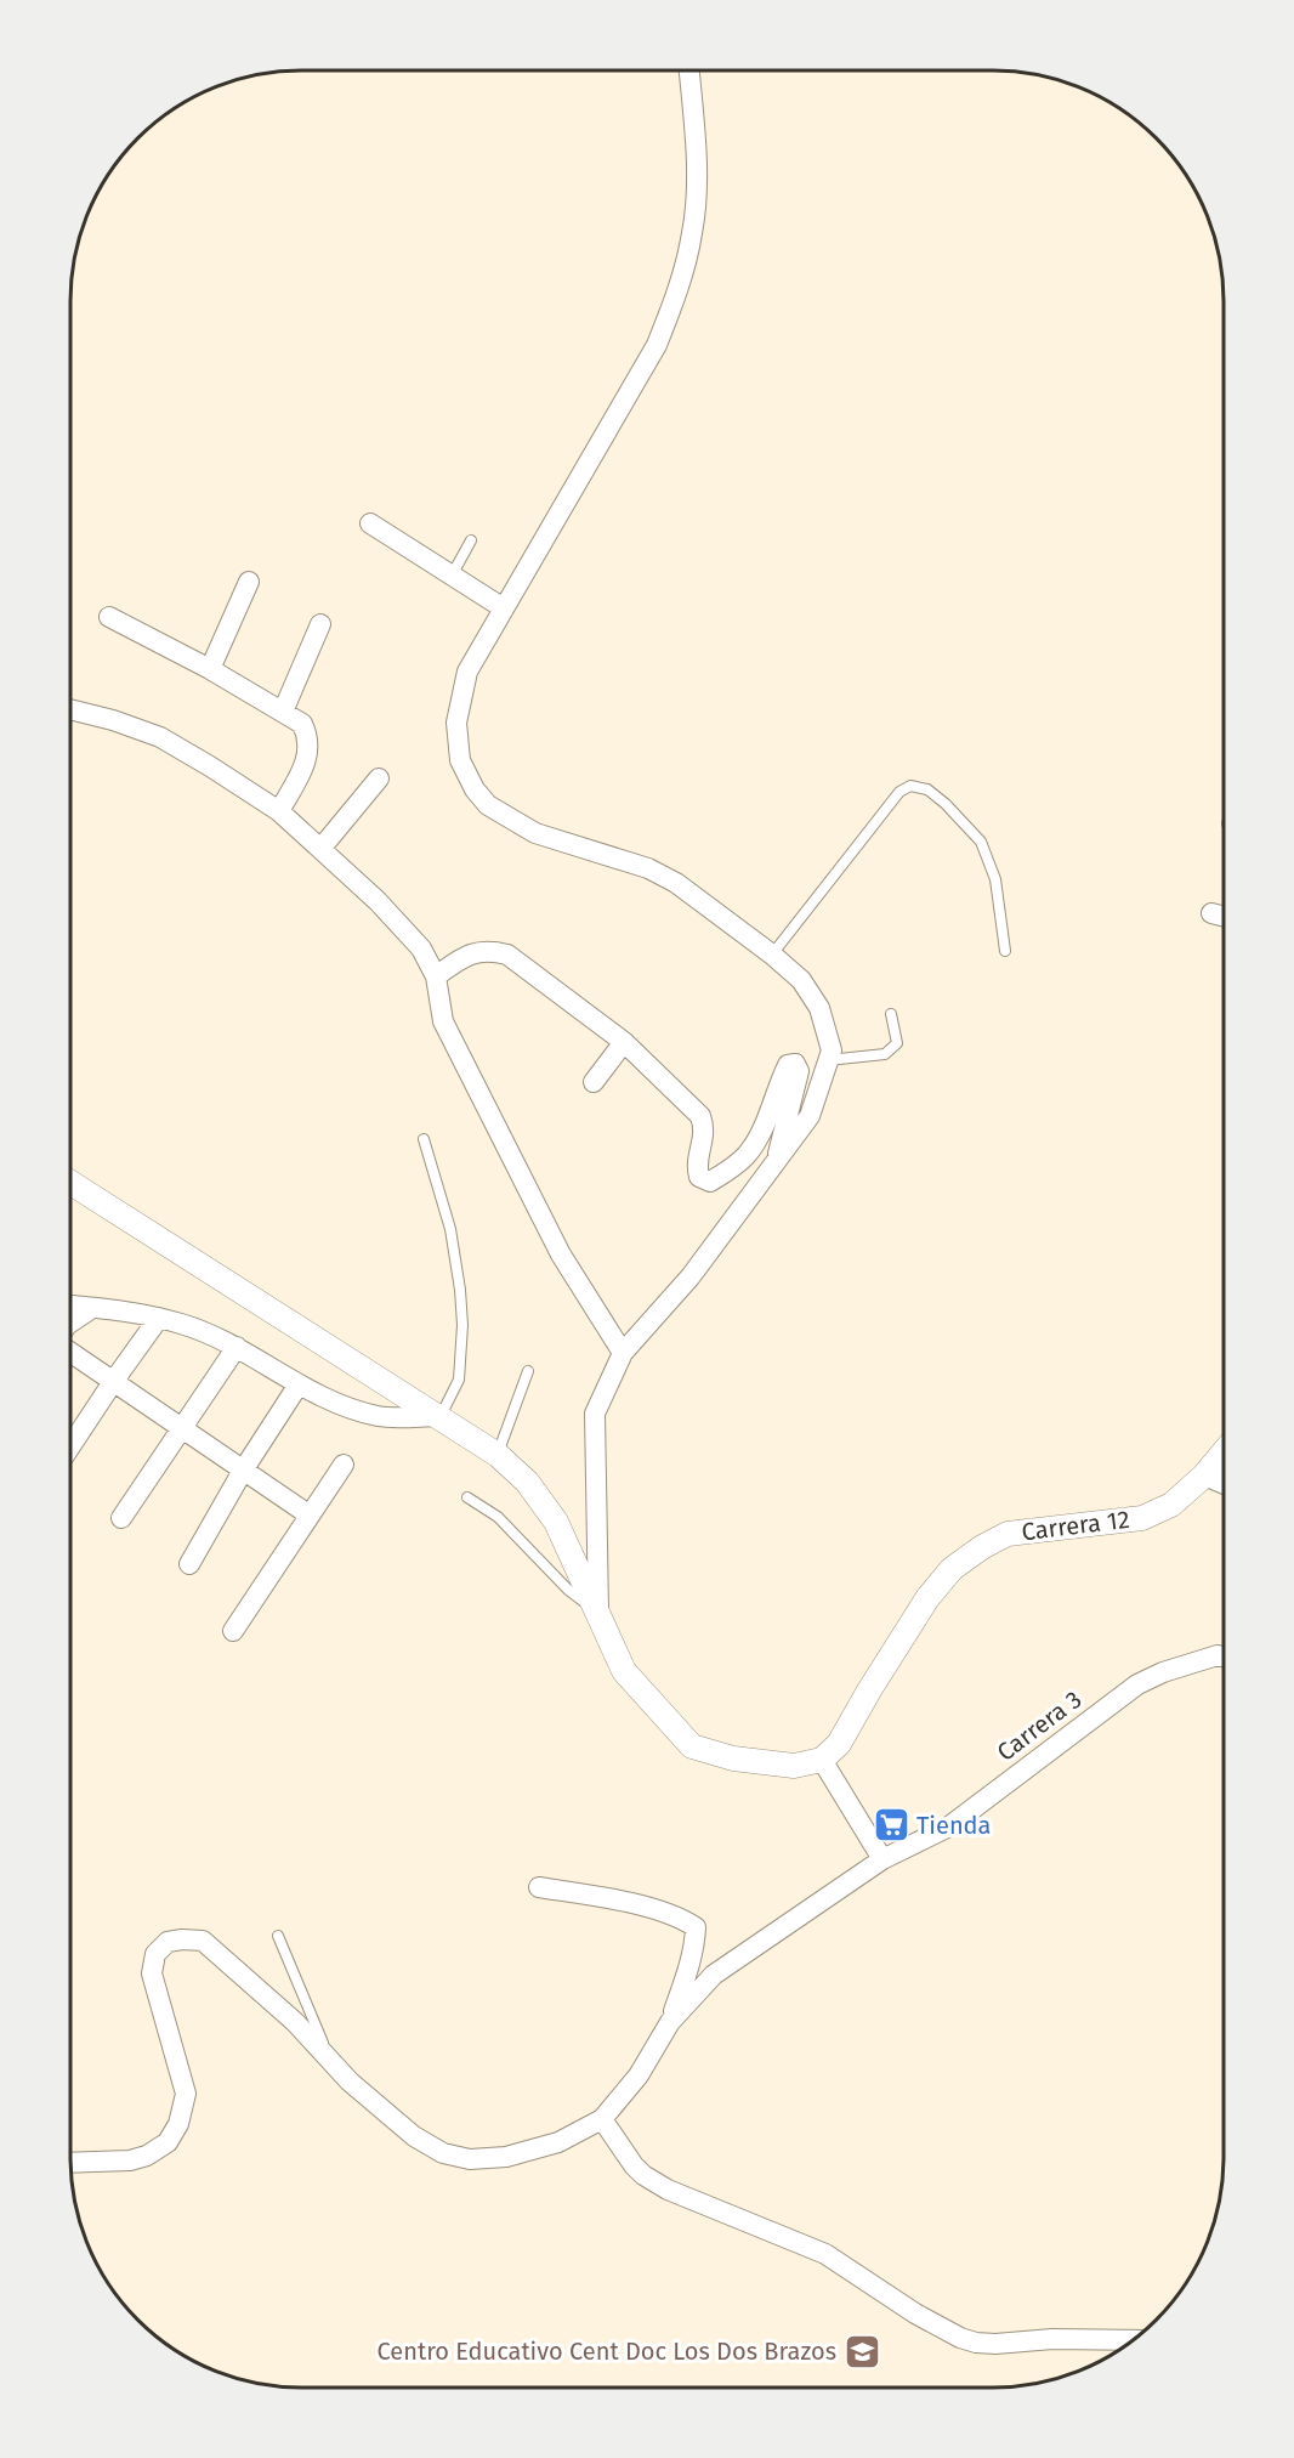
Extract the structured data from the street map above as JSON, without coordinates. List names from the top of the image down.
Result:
{
  "streets": {
    "street": ["Carrera 12", "Carrera 3"]
  },
  "places": {
    "supermarket": ["Tienda"],
    "school or university": ["Centro Educativo Cent Doc Los Dos Brazos"]
  }
}
